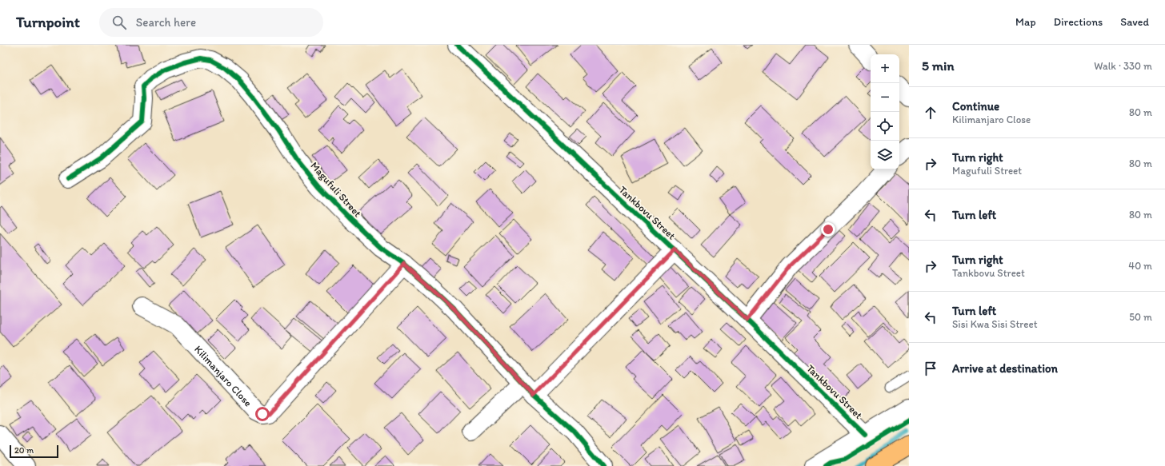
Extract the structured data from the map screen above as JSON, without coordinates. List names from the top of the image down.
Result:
{
  "streets": {
    "street": ["Magufuli Street", "Tankbovu Street", "Kilimanjaro Close"]
  },
  "crossings": [
    ["Magufuli Street", "Kilimanjaro Close"]
  ],
  "scale_bar": "20 m",
  "page": {
    "header": "Turnpoint",
    "search": "Search here",
    "nav": ["Map", "Directions", "Saved"],
    "heading": ["5 min", "Walk · 330 m"],
    "map_buttons": ["+", "−"],
    "list": [
      ["Continue", "Kilimanjaro Close", "80 m"],
      ["Turn right", "Magufuli Street", "80 m"],
      ["Turn left", "80 m"],
      ["Turn right", "Tankbovu Street", "40 m"],
      ["Turn left", "Sisi Kwa Sisi Street", "50 m"],
      "Arrive at destination"
    ],
    "scale": "20 m"
  }
}
